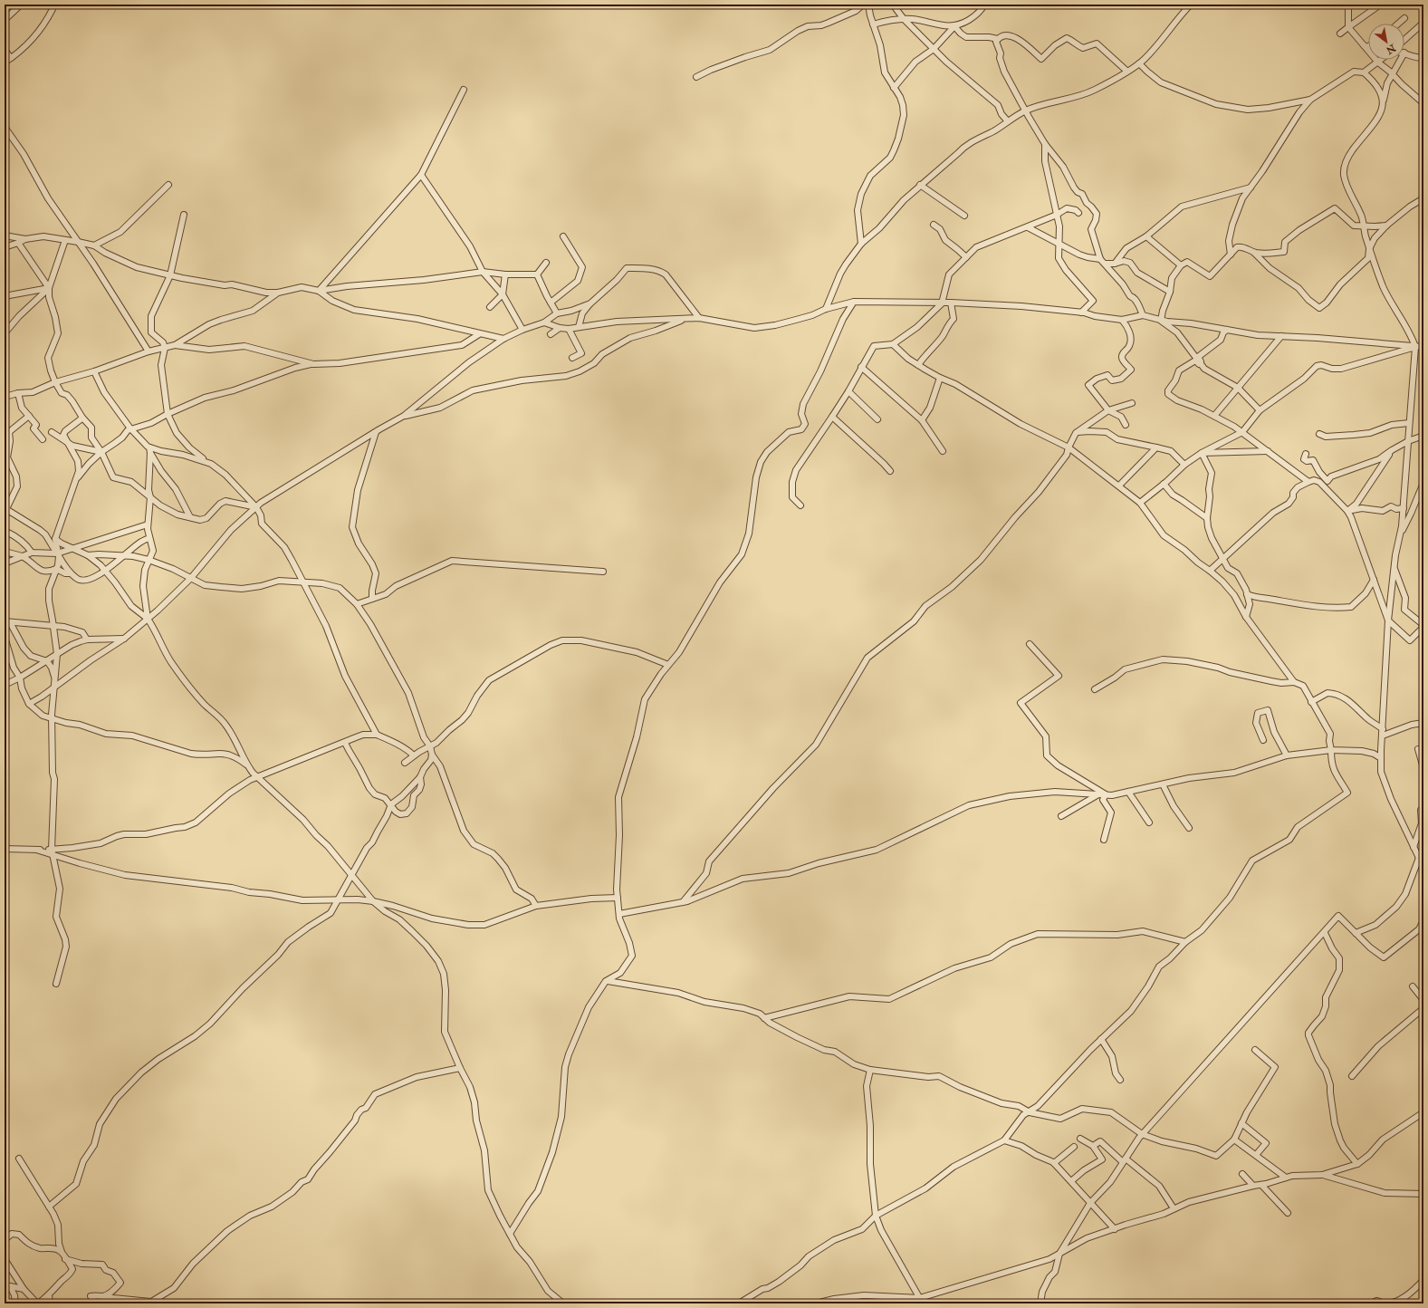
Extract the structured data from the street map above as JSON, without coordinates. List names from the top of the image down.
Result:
{
  "north": "bottom right"
}
